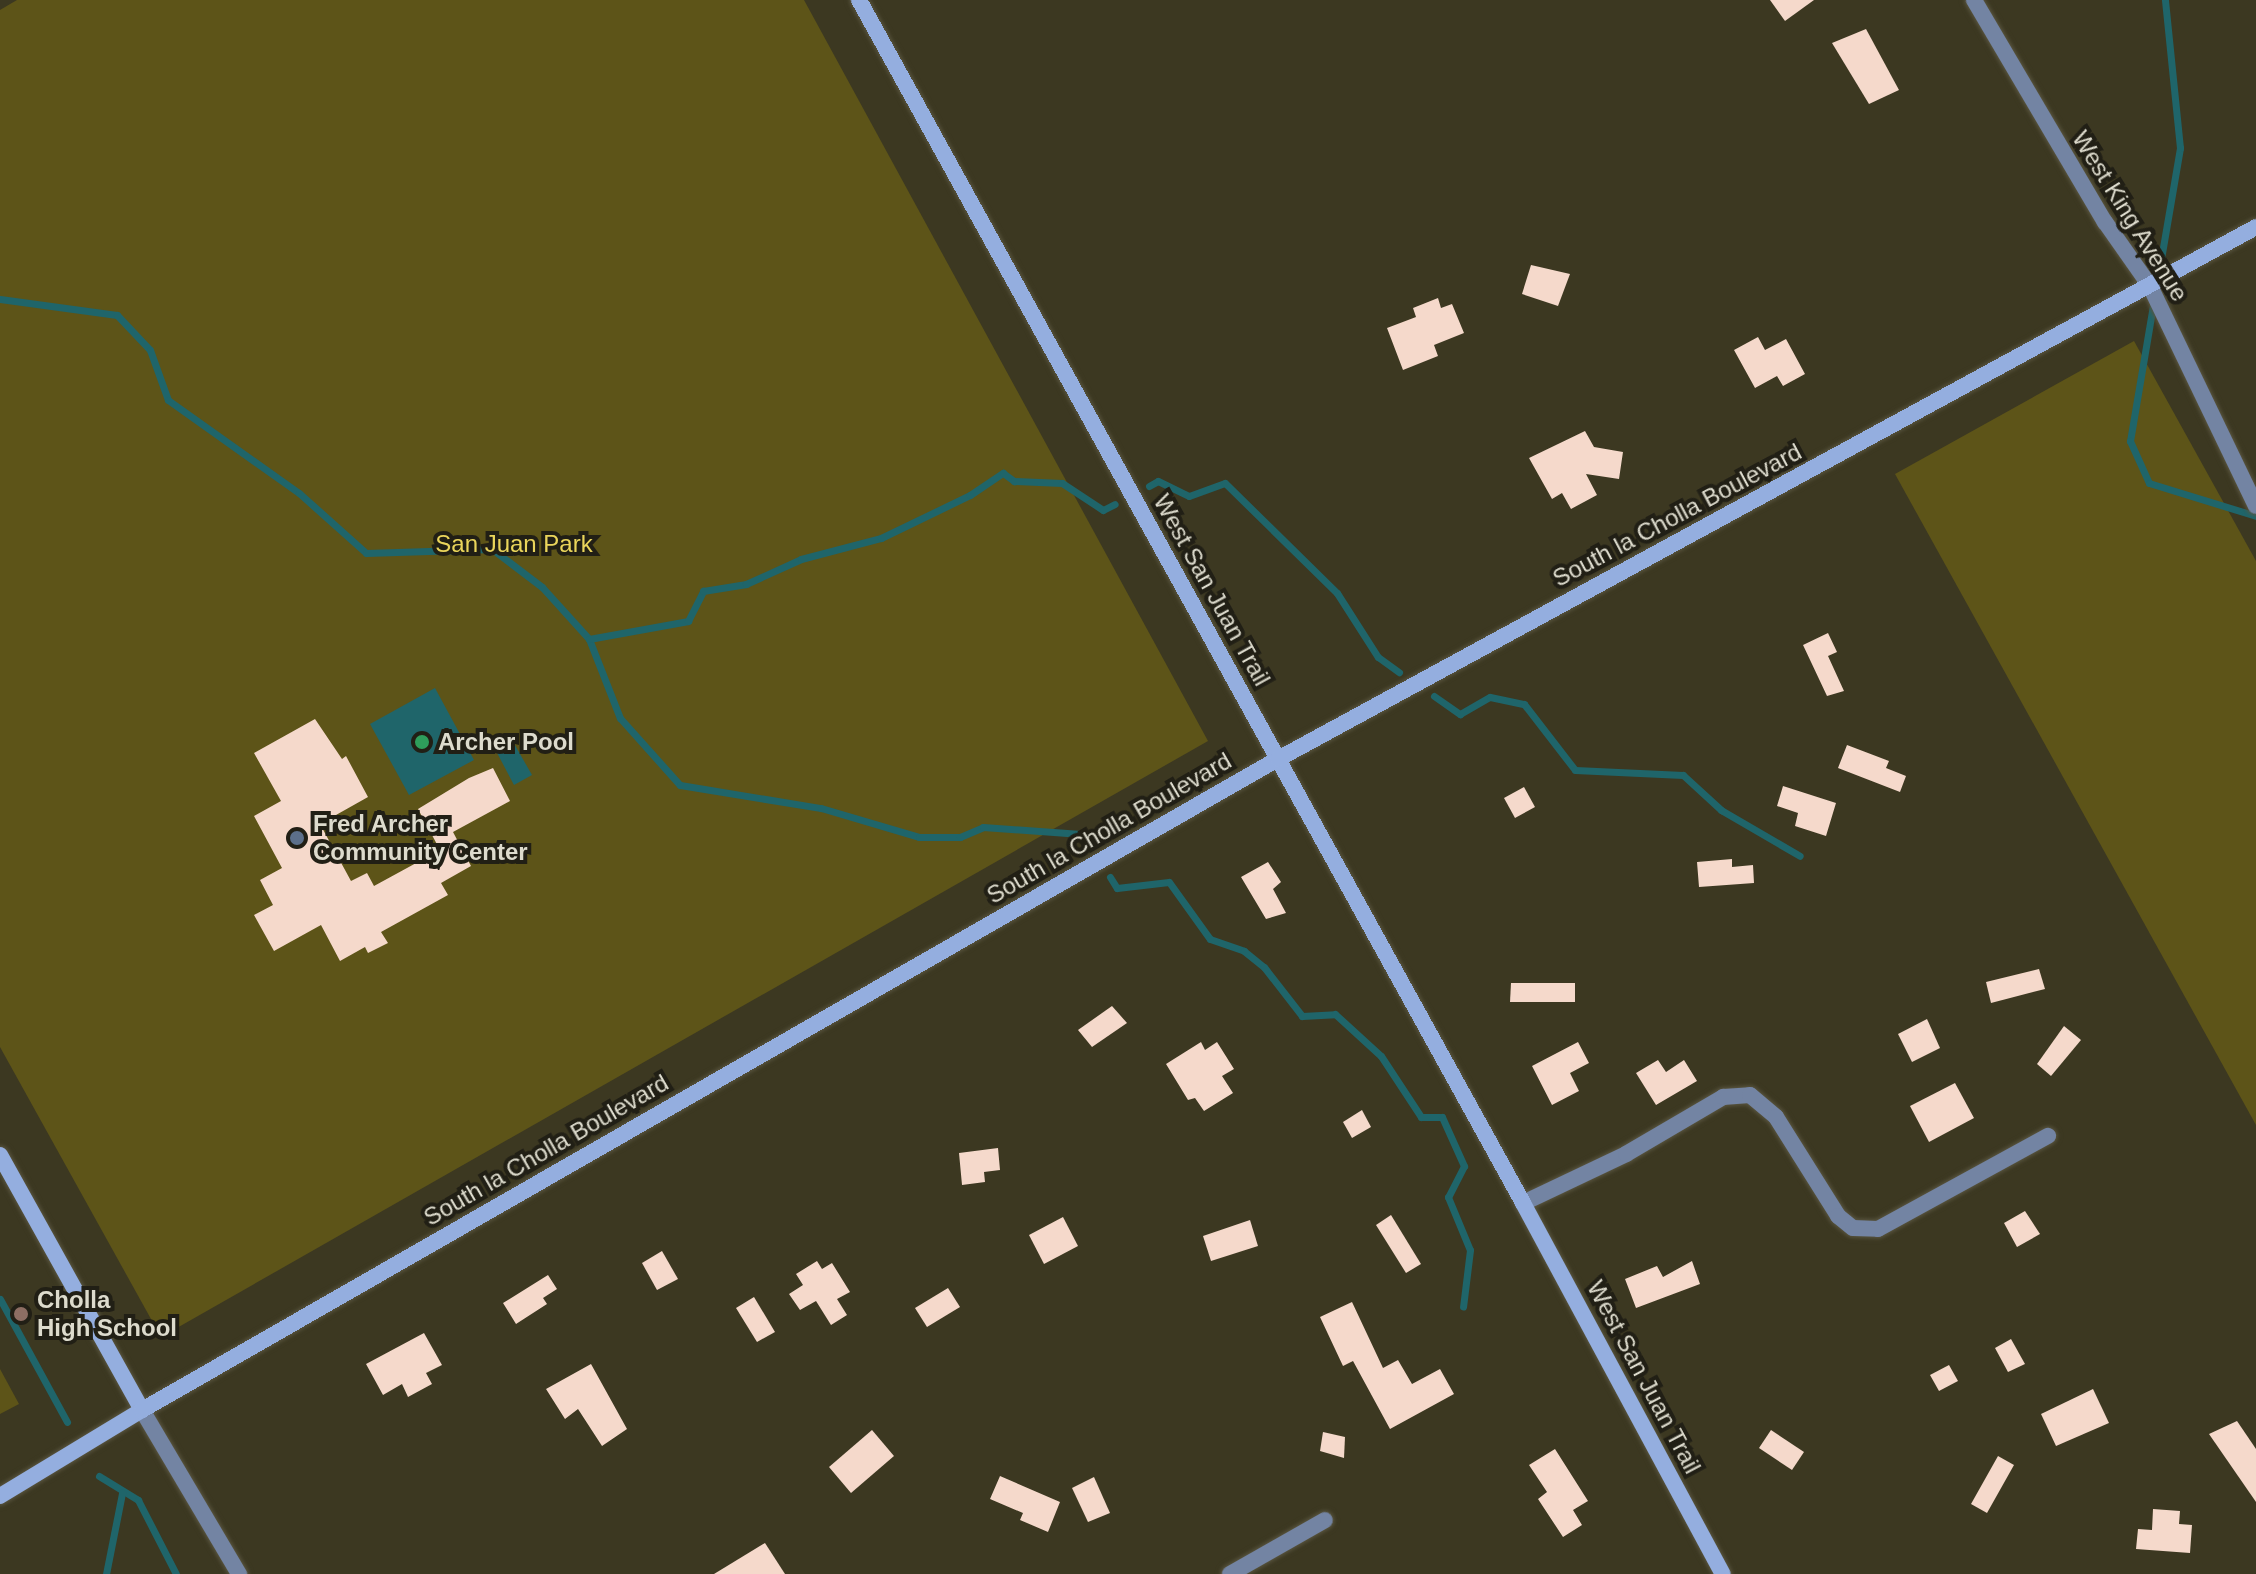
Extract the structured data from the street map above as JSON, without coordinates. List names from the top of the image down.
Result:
{
  "streets": {
    "main road": ["South la Cholla Boulevard", "West San Juan Trail"],
    "street": ["West King Avenue"]
  },
  "crossings": [
    ["West King Avenue", "South la Cholla Boulevard"],
    ["South la Cholla Boulevard", "West San Juan Trail"]
  ],
  "parks": ["San Juan Park"],
  "places": ["Archer Pool", "Fred Archer Community Center", "Cholla High School"]
}
